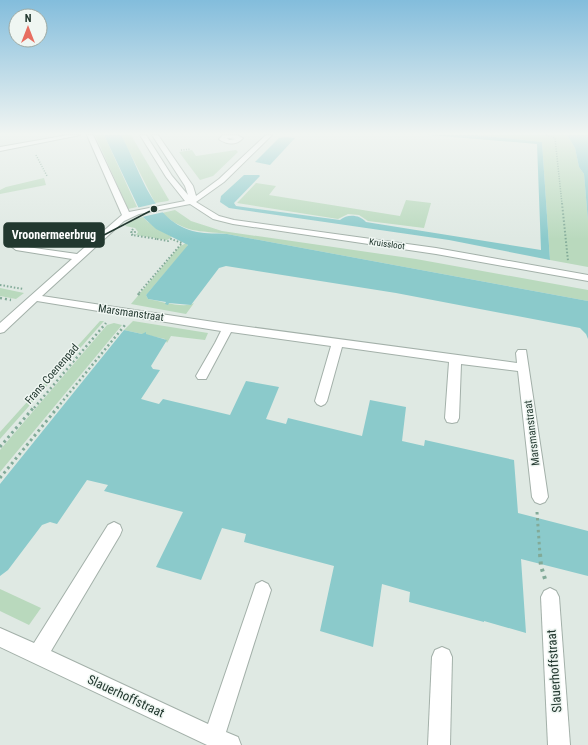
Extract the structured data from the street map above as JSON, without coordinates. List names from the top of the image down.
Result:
{
  "streets": {
    "street": ["Kruissloot", "Marsmanstraat", "Slauerhoffstraat"],
    "path": ["Frans Coenenpad"]
  },
  "crossings": [
    ["Marsmanstraat", "Frans Coenenpad"]
  ],
  "places": ["Vroonermeerbrug"],
  "north": "top"
}
